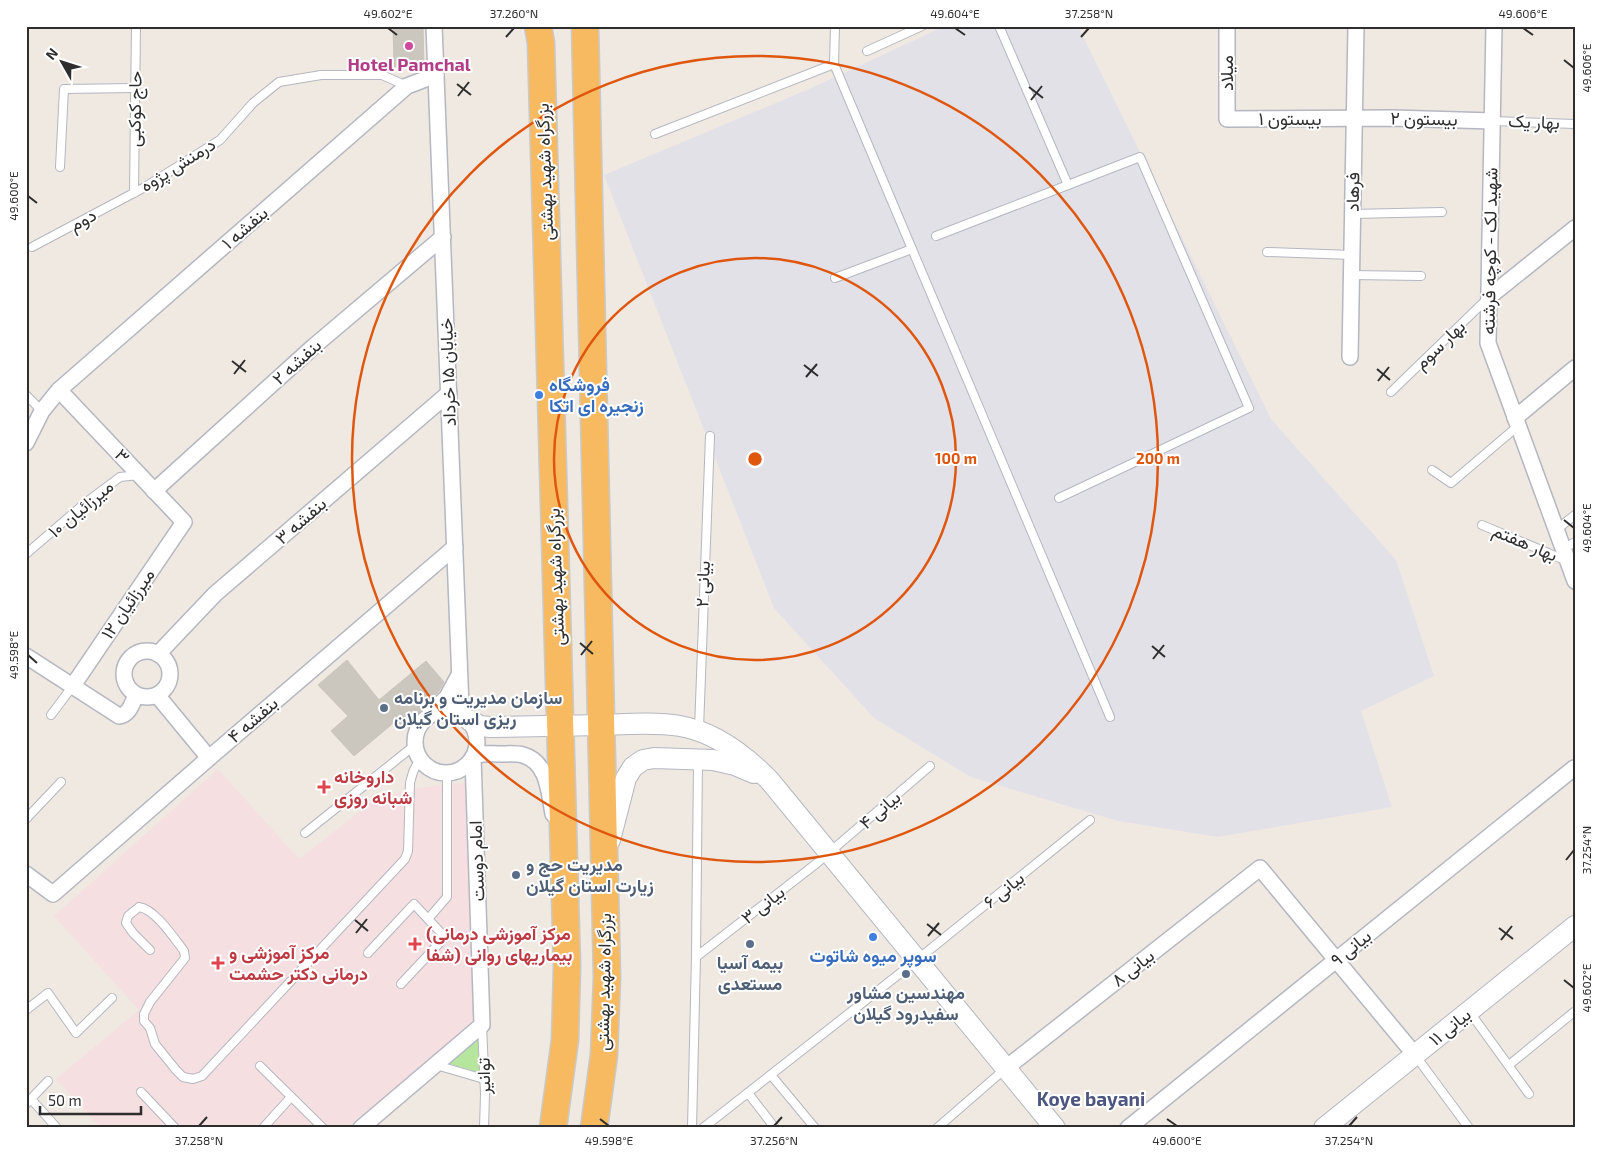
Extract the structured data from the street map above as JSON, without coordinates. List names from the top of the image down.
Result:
{
  "streets": {
    "highway": ["بزرگراه شهید بهشتی"],
    "street": [
      "میلاد",
      "بیستون ۱",
      "بیستون ۲",
      "فرهاد",
      "بنفشه ۱",
      "شهید لک - کوچه فرشته",
      "بنفشه ۲",
      "خیابان ۱۵ خرداد",
      "۳",
      "بنفشه ۳",
      "میرزائیان ۱۲",
      "بنفشه ۴",
      "امام دوست",
      "بیانی ۹",
      "بیانی ۸",
      "بیانی ۱۱"
    ],
    "lane": [
      "حاج کوکبی",
      "بهار یک",
      "درمنش پژوه",
      "دوم",
      "بهار سوم",
      "میرزائیان ۱۰",
      "بهار هفتم",
      "بیانی ۲",
      "بیانی ۴",
      "بیانی ۶",
      "بیانی ۳",
      "توانیر"
    ]
  },
  "crossings": [
    ["میلاد", "بیستون ۱"],
    ["حاج کوکبی", "درمنش پژوه"],
    ["حاج کوکبی", "دوم"],
    ["بیستون ۱", "بیستون ۲"],
    ["بیستون ۱", "فرهاد"],
    ["بیستون ۲", "بهار یک"],
    ["بیستون ۲", "فرهاد"],
    ["بیستون ۲", "شهید لک - کوچه فرشته"],
    ["بهار یک", "شهید لک - کوچه فرشته"],
    ["درمنش پژوه", "دوم"],
    ["درمنش پژوه", "بنفشه ۱"],
    ["بنفشه ۱", "خیابان ۱۵ خرداد"],
    ["بنفشه ۱", "۳"],
    ["شهید لک - کوچه فرشته", "بهار سوم"],
    ["شهید لک - کوچه فرشته", "بهار هفتم"],
    ["بنفشه ۲", "خیابان ۱۵ خرداد"],
    ["بنفشه ۲", "۳"],
    ["خیابان ۱۵ خرداد", "بنفشه ۳"],
    ["خیابان ۱۵ خرداد", "بنفشه ۴"],
    ["خیابان ۱۵ خرداد", "امام دوست"],
    ["۳", "میرزائیان ۱۰"],
    ["۳", "میرزائیان ۱۲"],
    ["بیانی ۴", "بیانی ۳"],
    ["امام دوست", "توانیر"],
    ["بیانی ۹", "بیانی ۸"]
  ],
  "districts": ["Koye bayani"],
  "places": {
    "other": [
      "Hotel Pamchal",
      "فروشگاه زنجیره ای اتکا",
      "سازمان مدیریت و برنامه ریزی استان گیلان",
      "مدیریت حج و زیارت استان گیلان",
      "سوپر میوه شاتوت",
      "بیمه آسیا مستعدی",
      "مهندسین مشاور سفیدرود گیلان"
    ],
    "health": ["داروخانه شبانه روزی", "(مرکز آموزشی درمانی بیماریهای روانی (شفا", "مرکز آموزشی و ‌درمانی دکتر حشمت"]
  },
  "scale_bar": "50 m",
  "north": "top left",
  "coordinates": [
    "49.602°E",
    "37.260°N",
    "49.604°E",
    "37.258°N",
    "49.606°E",
    "49.600°E",
    "49.598°E",
    "37.254°N",
    "37.256°N"
  ],
  "rings": ["100 m", "200 m"]
}
